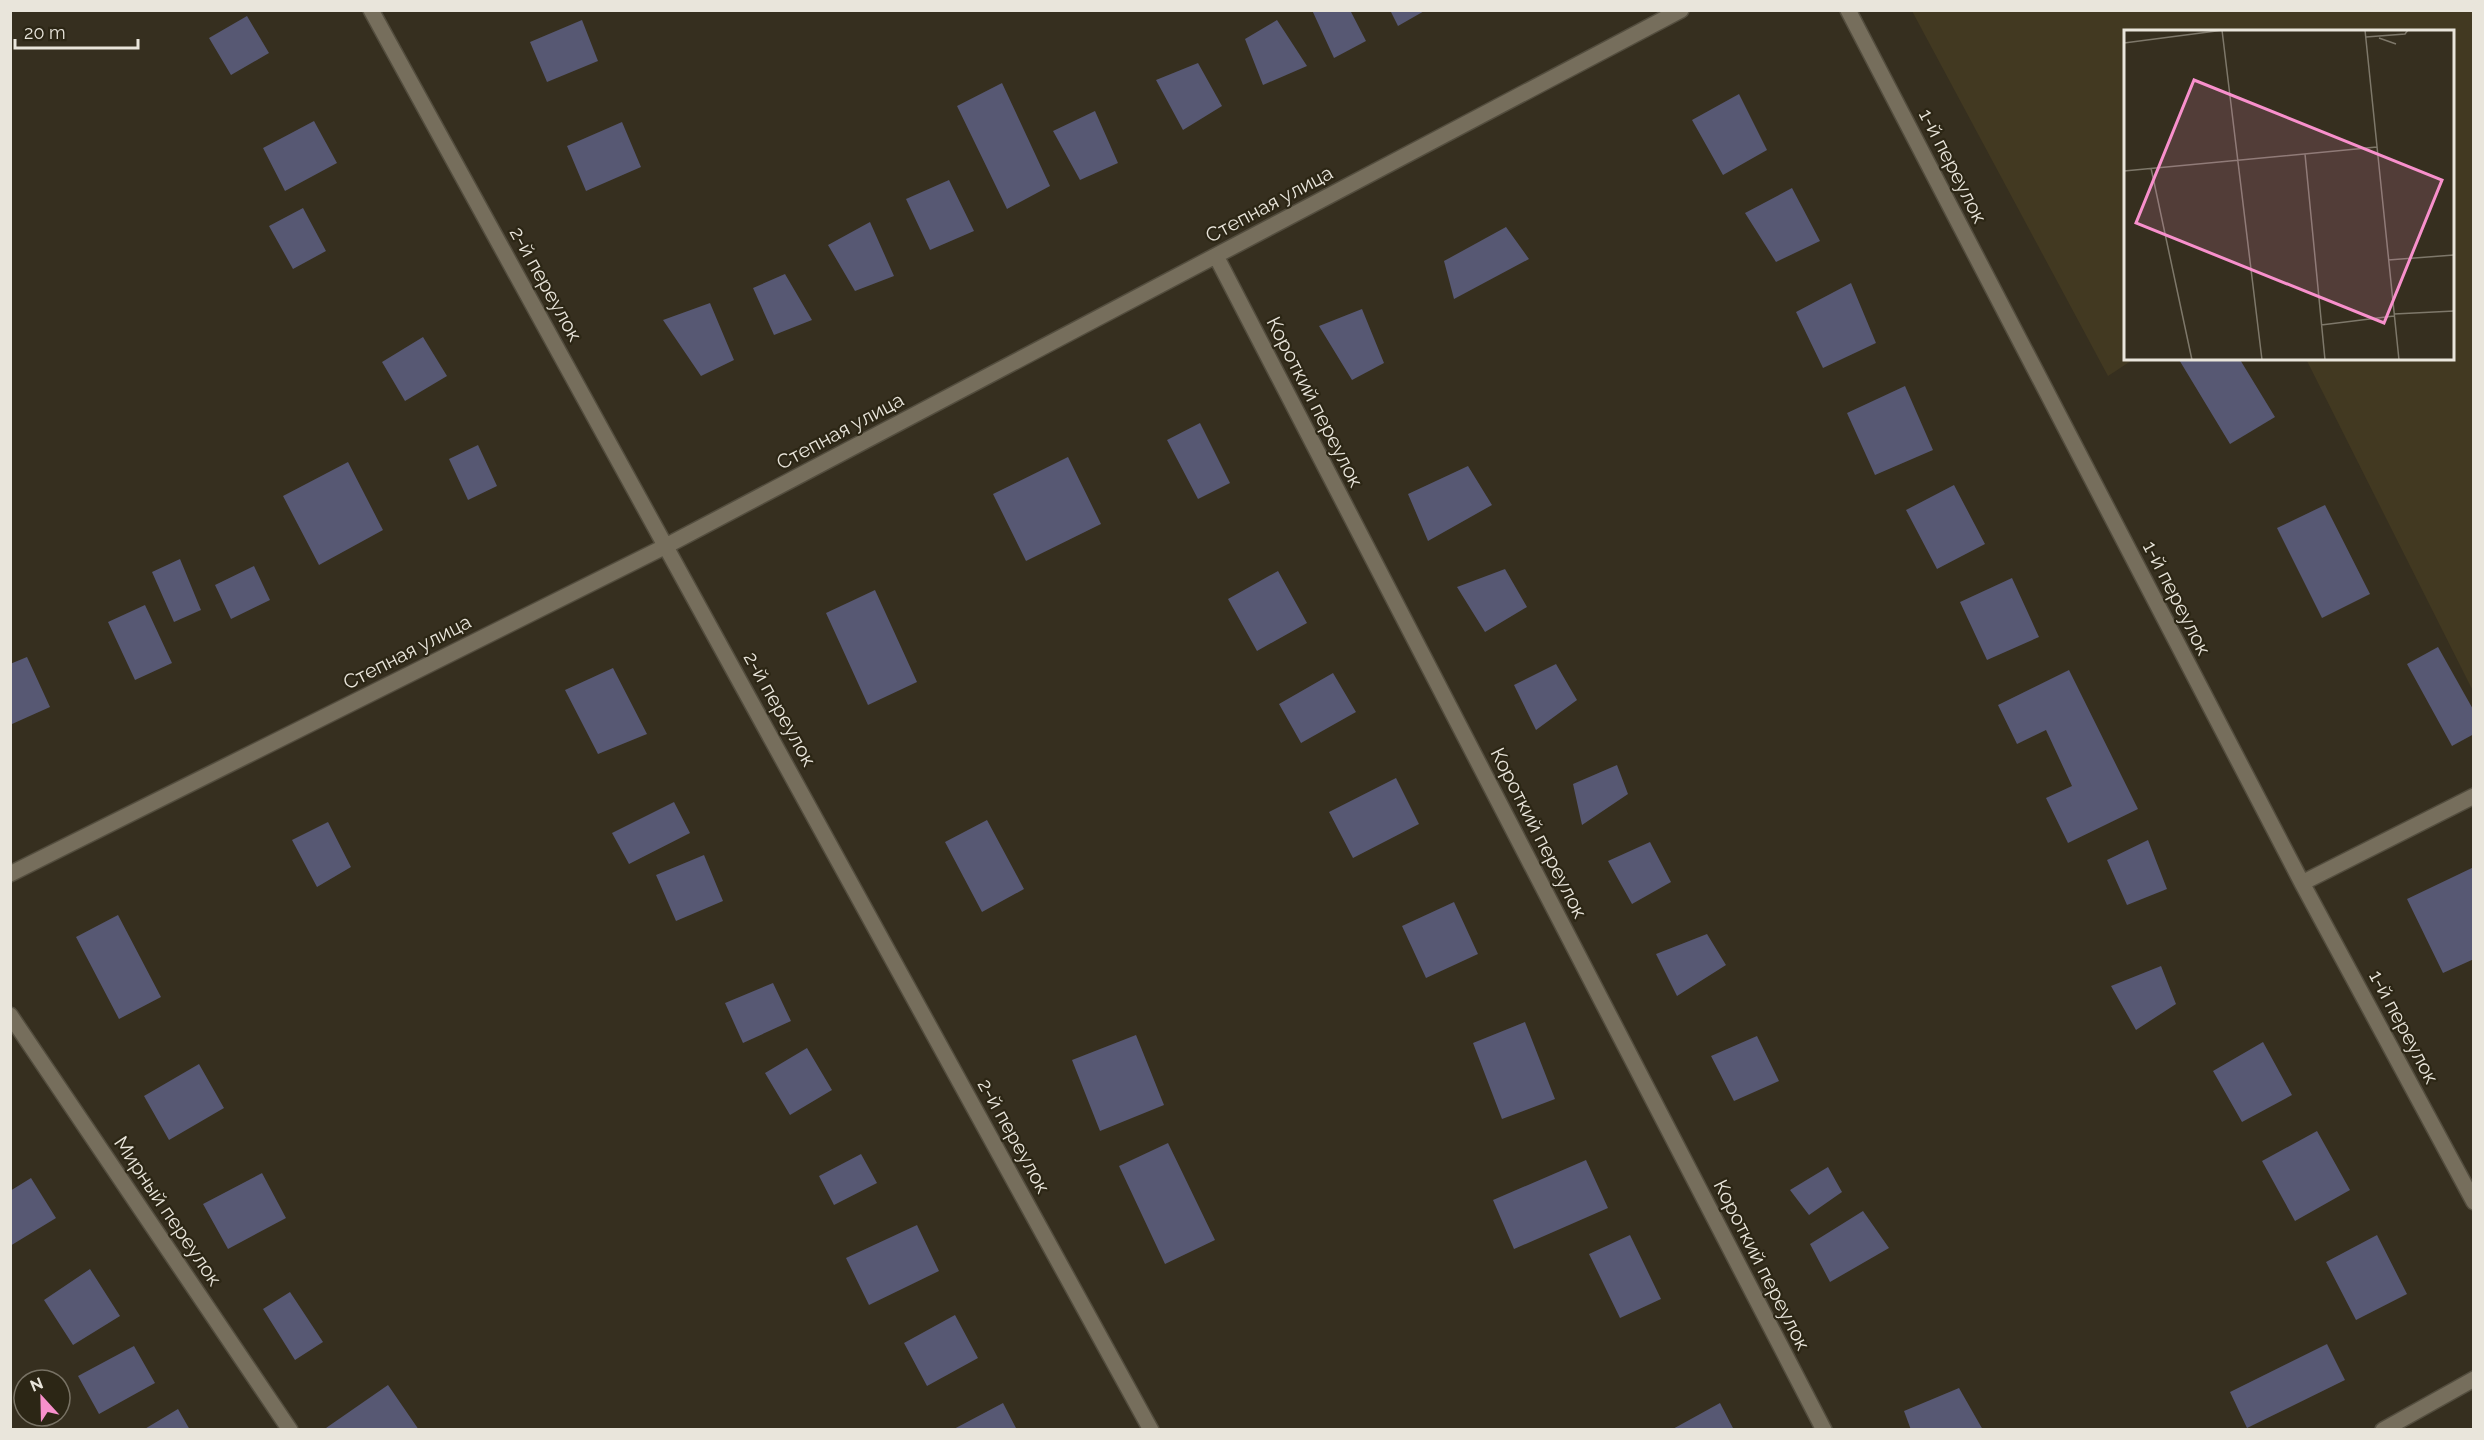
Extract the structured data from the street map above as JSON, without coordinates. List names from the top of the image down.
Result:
{
  "streets": {
    "street": [
      "1-й переулок",
      "Степная улица",
      "2-й переулок",
      "Короткий переулок",
      "Мирный переулок"
    ]
  },
  "crossings": [
    ["Степная улица", "2-й переулок"],
    ["Степная улица", "Короткий переулок"]
  ],
  "scale_bar": "20 m",
  "north": "top"
}
